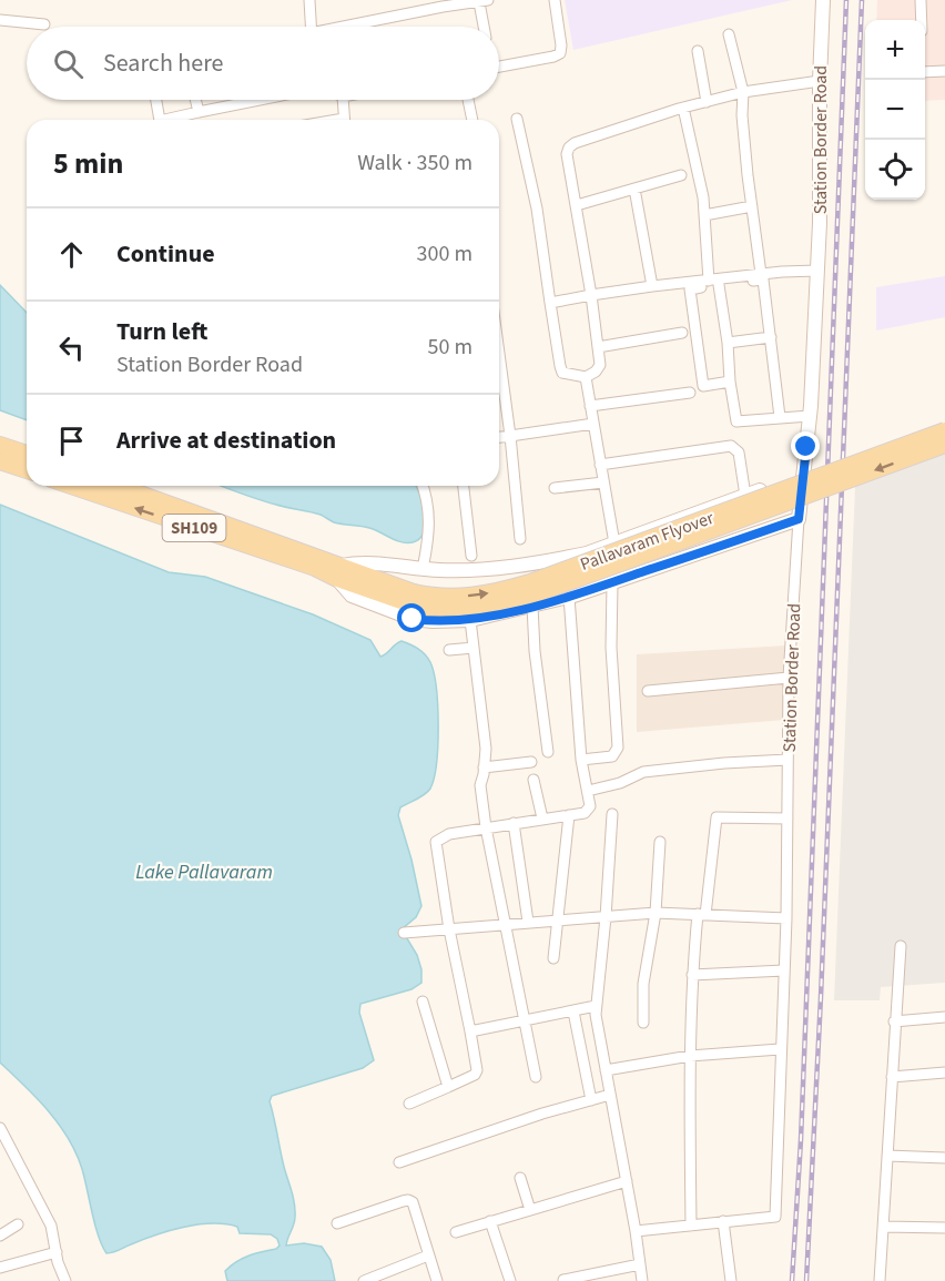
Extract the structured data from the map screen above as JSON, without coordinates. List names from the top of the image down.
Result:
{
  "streets": {
    "main road": ["SH109", "Pallavaram Flyover"],
    "street": ["Station Border Road"]
  },
  "crossings": [
    ["SH109", "Pallavaram Flyover"]
  ],
  "water": ["Lake Pallavaram"],
  "page": {
    "map_buttons": ["+", "−"],
    "search": "Search here",
    "heading": ["5 min", "Walk · 350 m"],
    "list": [
      ["Continue", "300 m"],
      ["Turn left", "Station Border Road", "50 m"],
      "Arrive at destination"
    ]
  }
}
